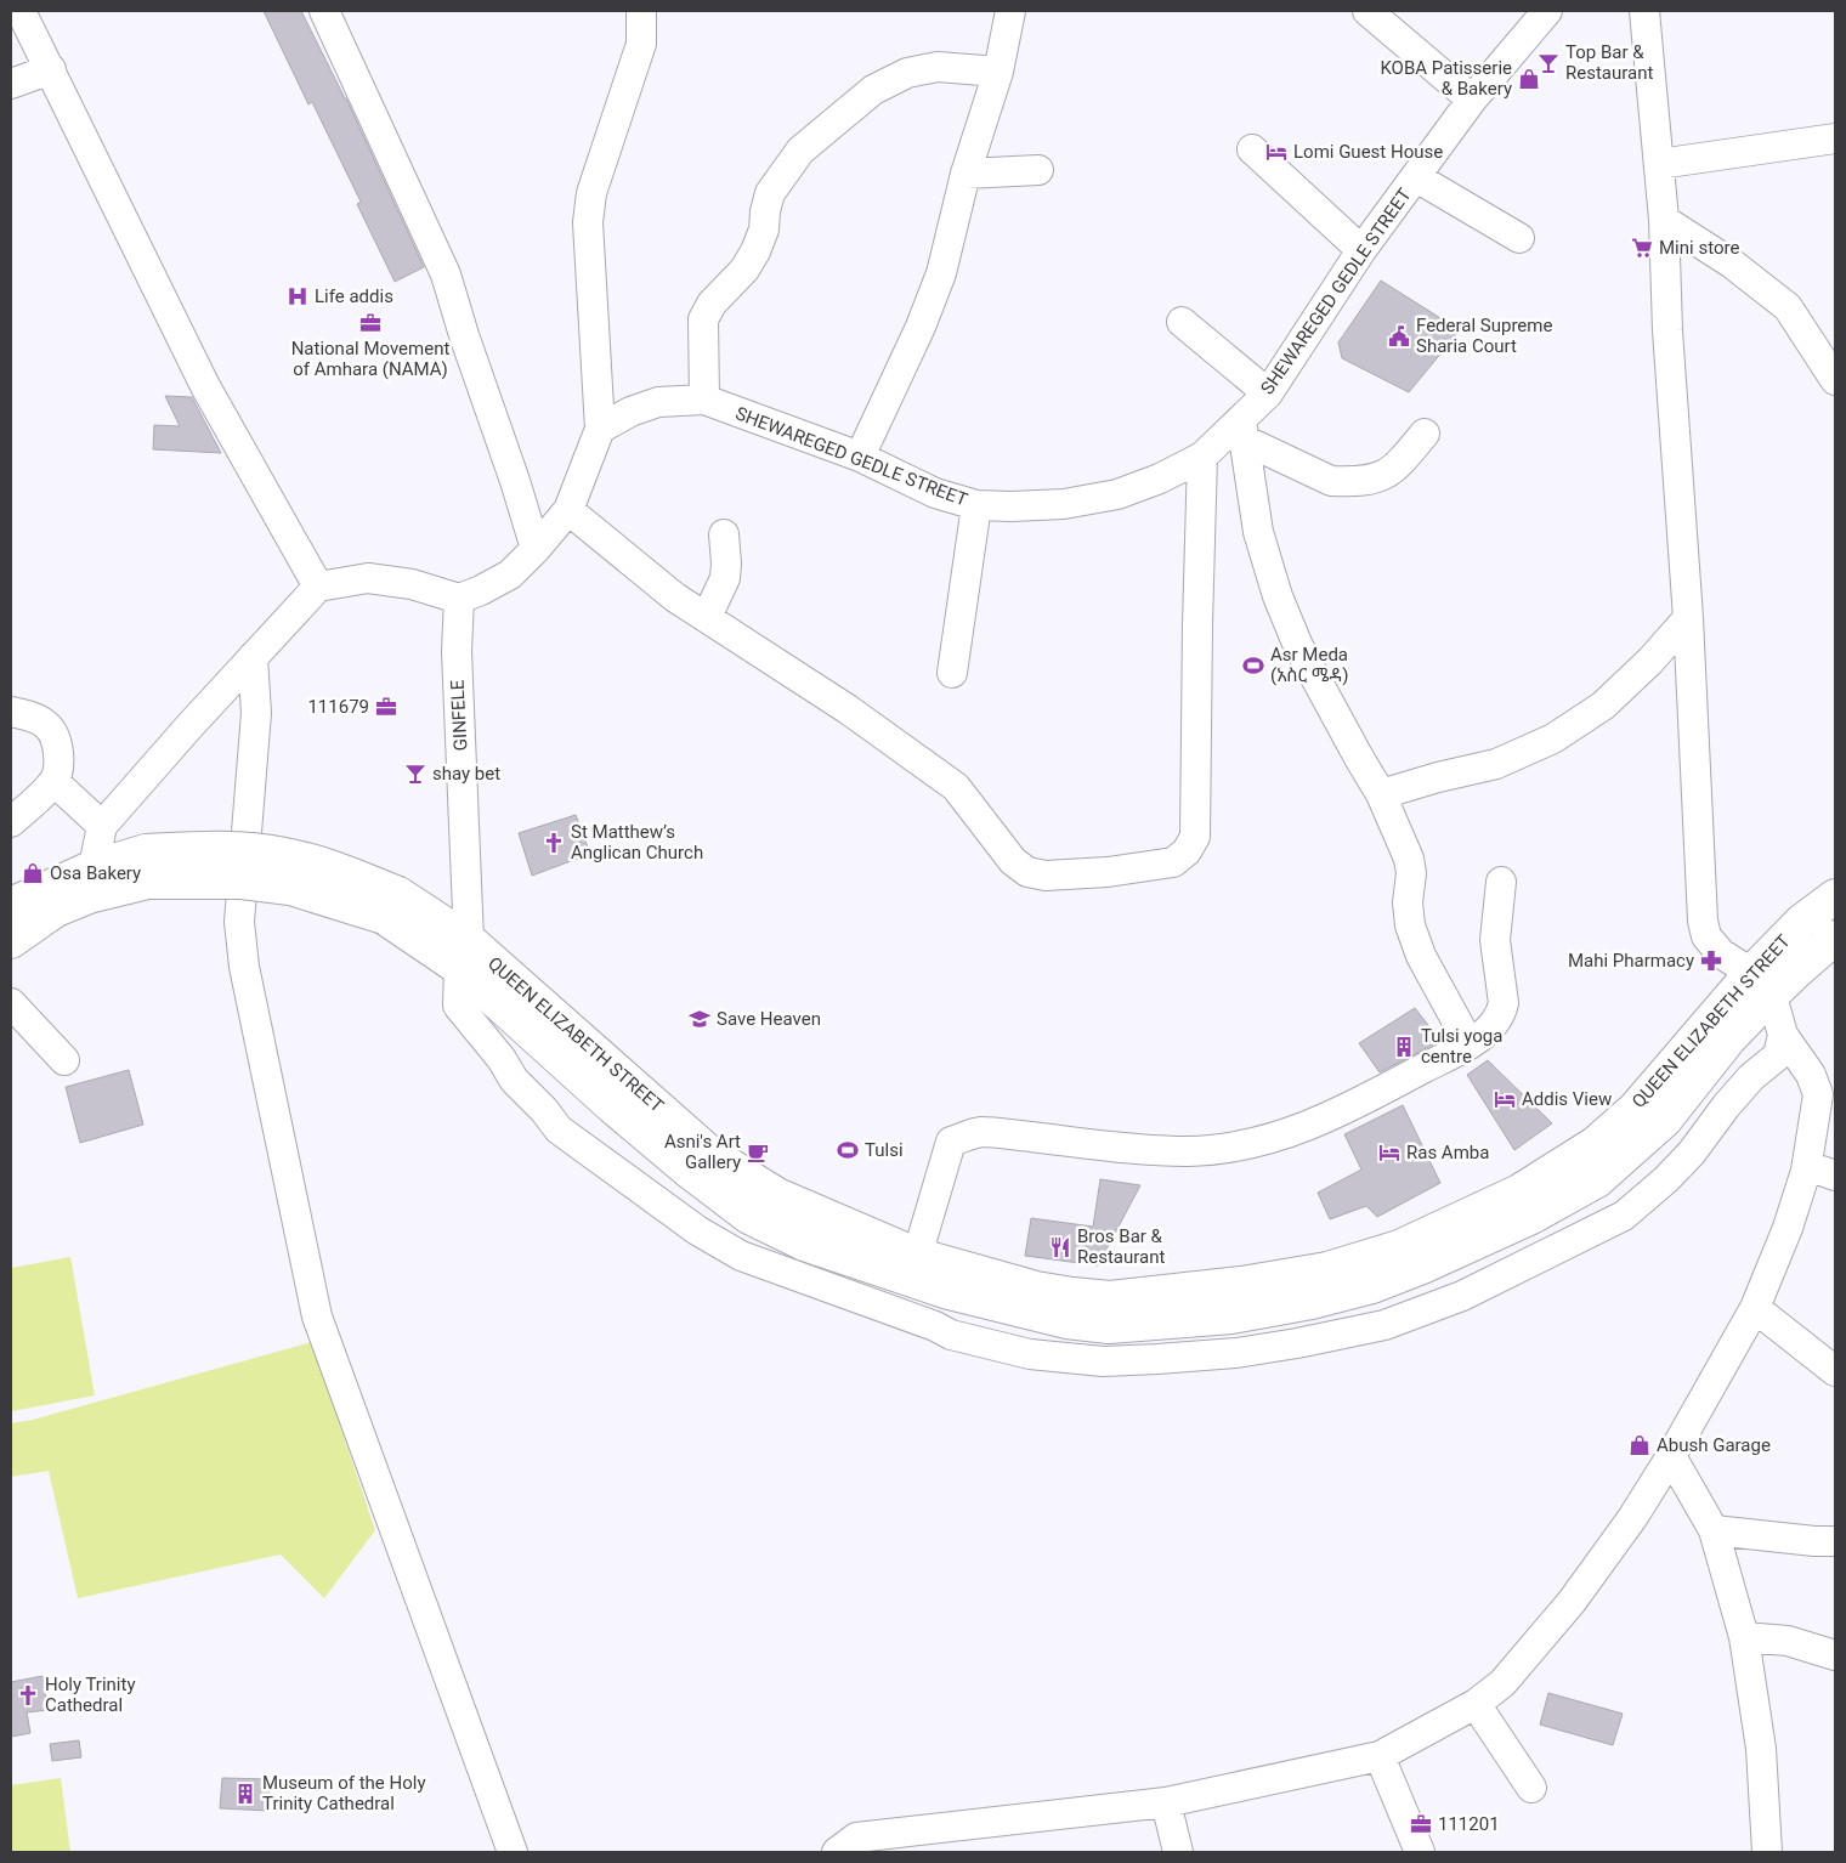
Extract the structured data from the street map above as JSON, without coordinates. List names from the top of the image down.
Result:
{
  "streets": {
    "main road": ["QUEEN ELIZABETH STREET"],
    "street": ["SHEWAREGED GEDLE STREET", "GINFELE"]
  },
  "crossings": [
    ["GINFELE", "QUEEN ELIZABETH STREET"]
  ],
  "places": {
    "bar": ["Top Bar & Restaurant", "shay bet"],
    "shop": ["KOBA Patisserie & Bakery", "Osa Bakery", "Abush Garage"],
    "hotel": ["Lomi Guest House", "Addis View", "Ras Amba"],
    "supermarket": ["Mini store"],
    "hospital": ["Life addis"],
    "office": ["National Movement of Amhara (NAMA)", "111679", "111201"],
    "public building": ["Federal Supreme Sharia Court"],
    "sports": ["Asr Meda (አስር ሜዳ)", "Tulsi"],
    "church": ["St Matthew’s Anglican Church", "Holy Trinity Cathedral"],
    "pharmacy": ["Mahi Pharmacy"],
    "school or university": ["Save Heaven"],
    "building": ["Tulsi yoga centre", "Museum of the Holy Trinity Cathedral"],
    "cafe": ["Asni's Art Gallery"],
    "restaurant": ["Bros Bar & Restaurant"]
  }
}
